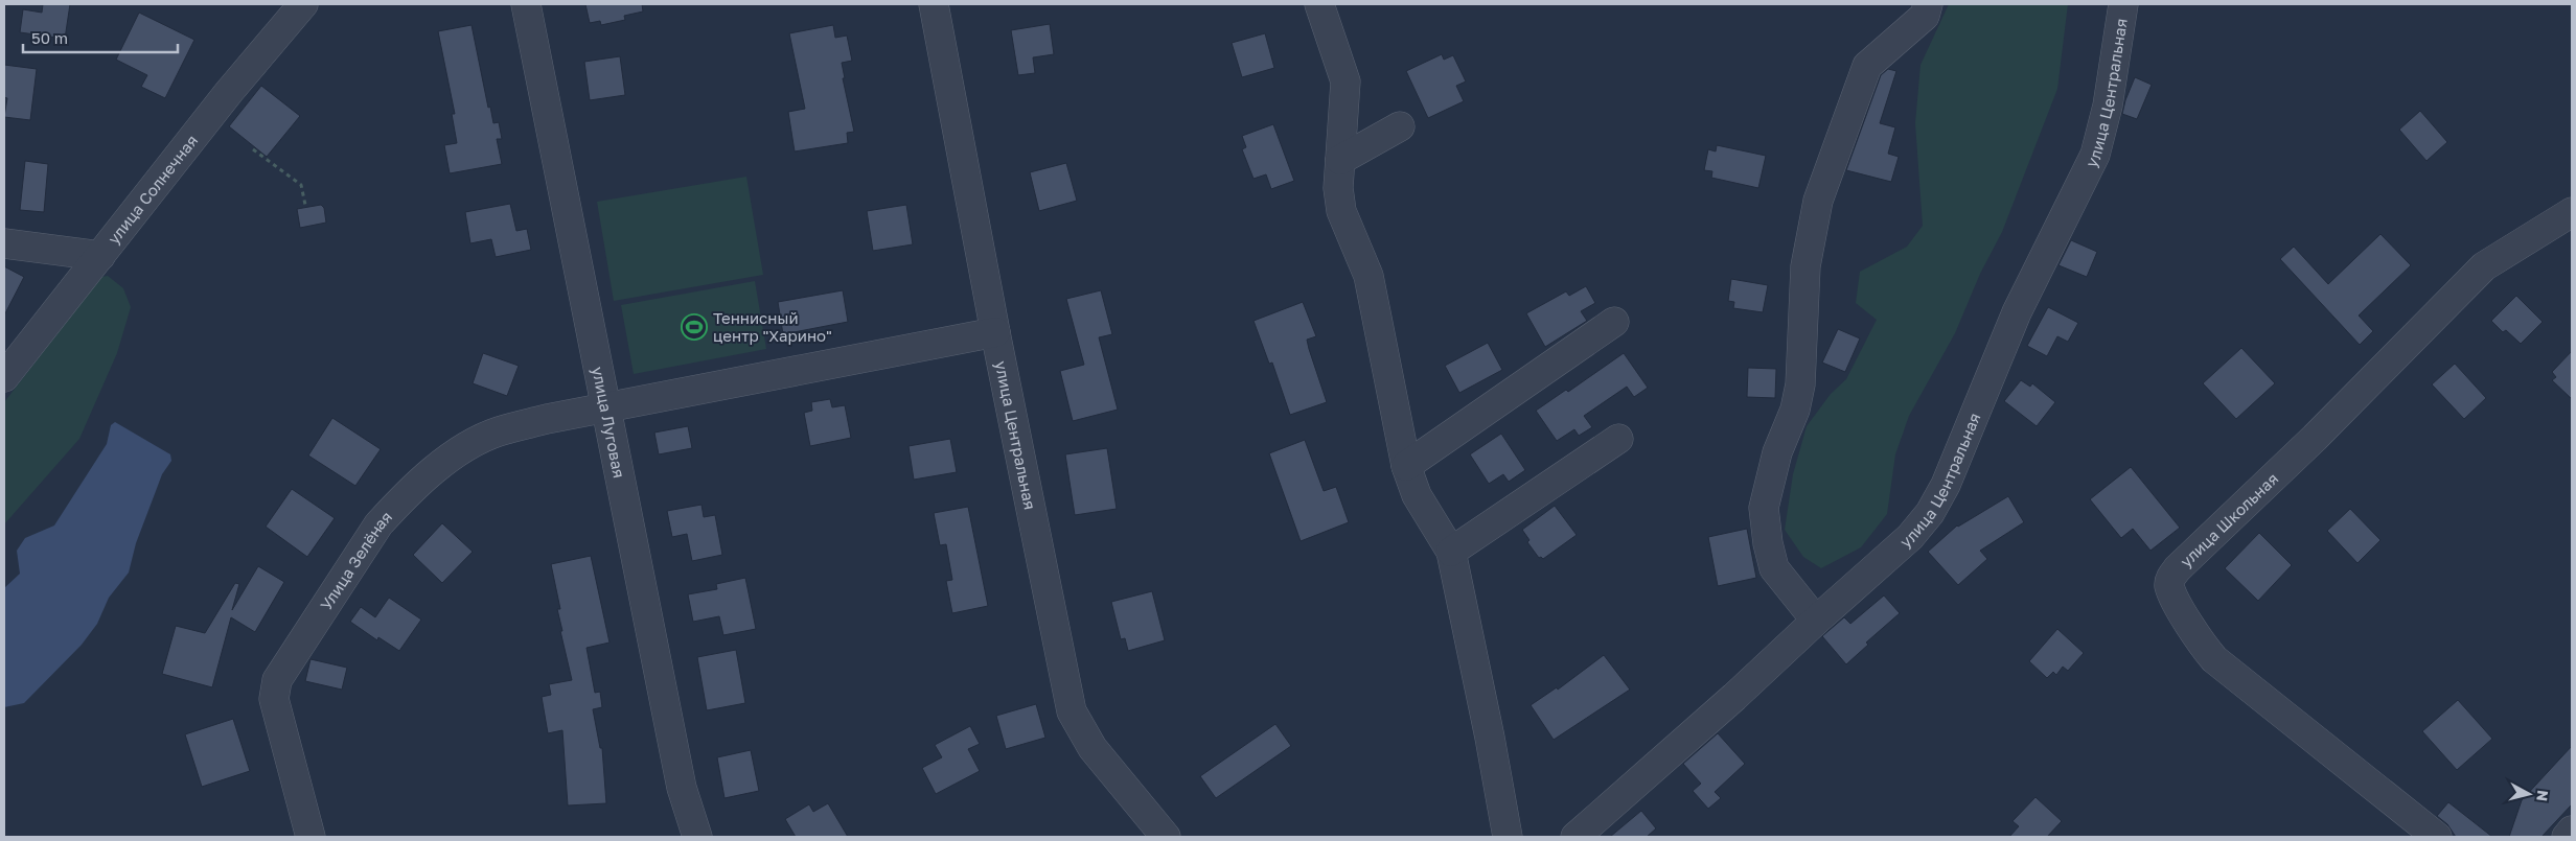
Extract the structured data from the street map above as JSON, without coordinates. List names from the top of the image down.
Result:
{
  "streets": {
    "street": [
      "улица Центральная",
      "улица Солнечная",
      "улица Луговая",
      "улица Школьная",
      "Улица Зелёная"
    ]
  },
  "crossings": [
    ["улица Центральная", "Улица Зелёная"],
    ["улица Луговая", "Улица Зелёная"]
  ],
  "places": {
    "sports": ["Теннисный центр \"Харино\""]
  },
  "scale_bar": "50 m",
  "north": "right"
}
